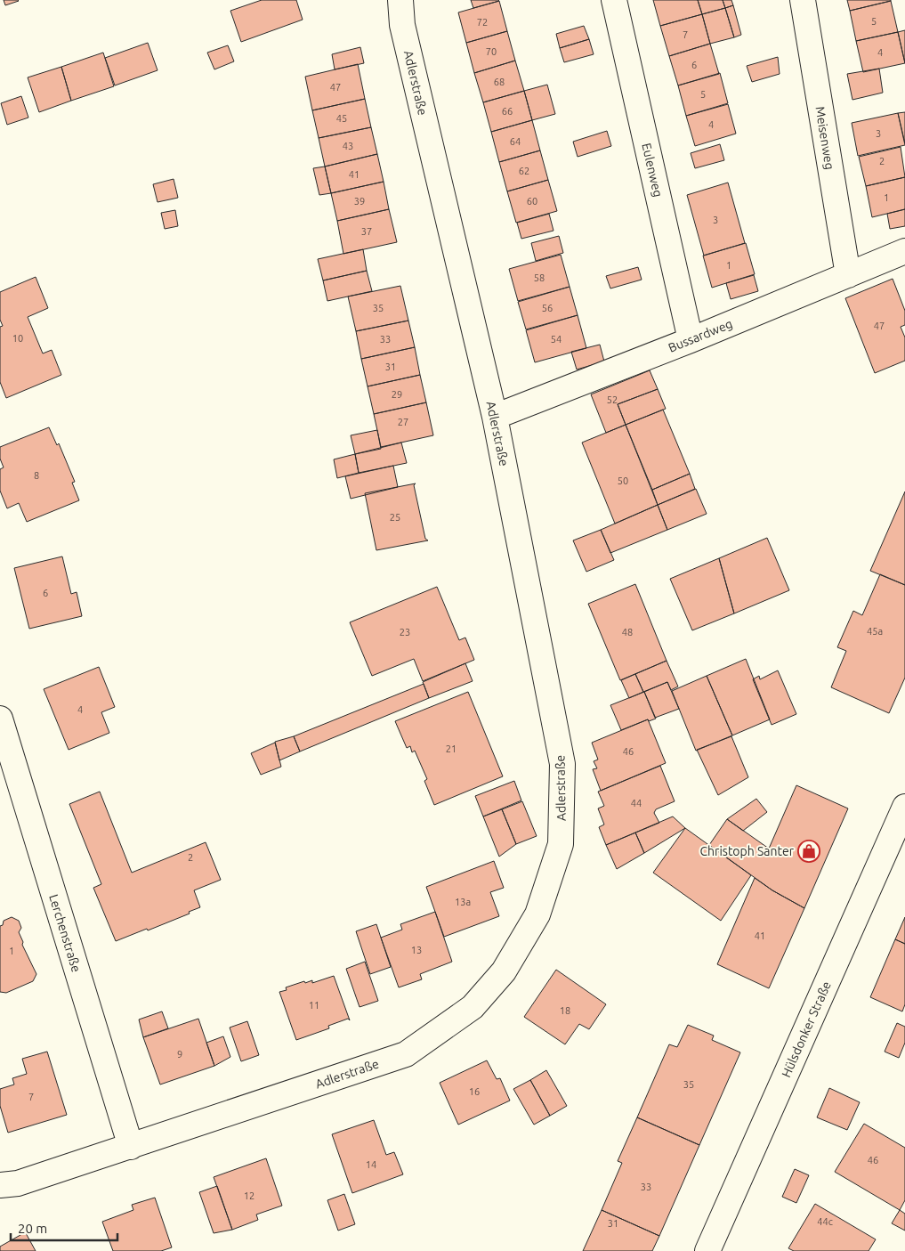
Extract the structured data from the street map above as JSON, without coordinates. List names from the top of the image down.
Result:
{
  "streets": {
    "street": [
      "Adlerstraße",
      "Meisenweg",
      "Eulenweg",
      "Bussardweg",
      "Lerchenstraße",
      "Hülsdonker Straße"
    ]
  },
  "crossings": [
    ["Adlerstraße", "Bussardweg"],
    ["Adlerstraße", "Lerchenstraße"],
    ["Meisenweg", "Bussardweg"],
    ["Eulenweg", "Bussardweg"]
  ],
  "places": {
    "shop": ["Christoph Santer"]
  },
  "house_numbers": [
    "5",
    "72",
    "7",
    "70",
    "4",
    "6",
    "68",
    "47",
    "5",
    "66",
    "45",
    "4",
    "3",
    "64",
    "43",
    "2",
    "62",
    "41",
    "1",
    "39",
    "60",
    "3",
    "37",
    "1",
    "58",
    "35",
    "56",
    "47",
    "10",
    "33",
    "54",
    "31",
    "29",
    "52",
    "27",
    "8",
    "50",
    "25",
    "6",
    "45a",
    "23",
    "48",
    "4",
    "21",
    "46",
    "44",
    "2",
    "13a",
    "41",
    "13",
    "1",
    "11",
    "18",
    "9",
    "35",
    "16",
    "7",
    "46",
    "14",
    "33",
    "12",
    "44c",
    "31"
  ],
  "scale_bar": "20 m"
}
